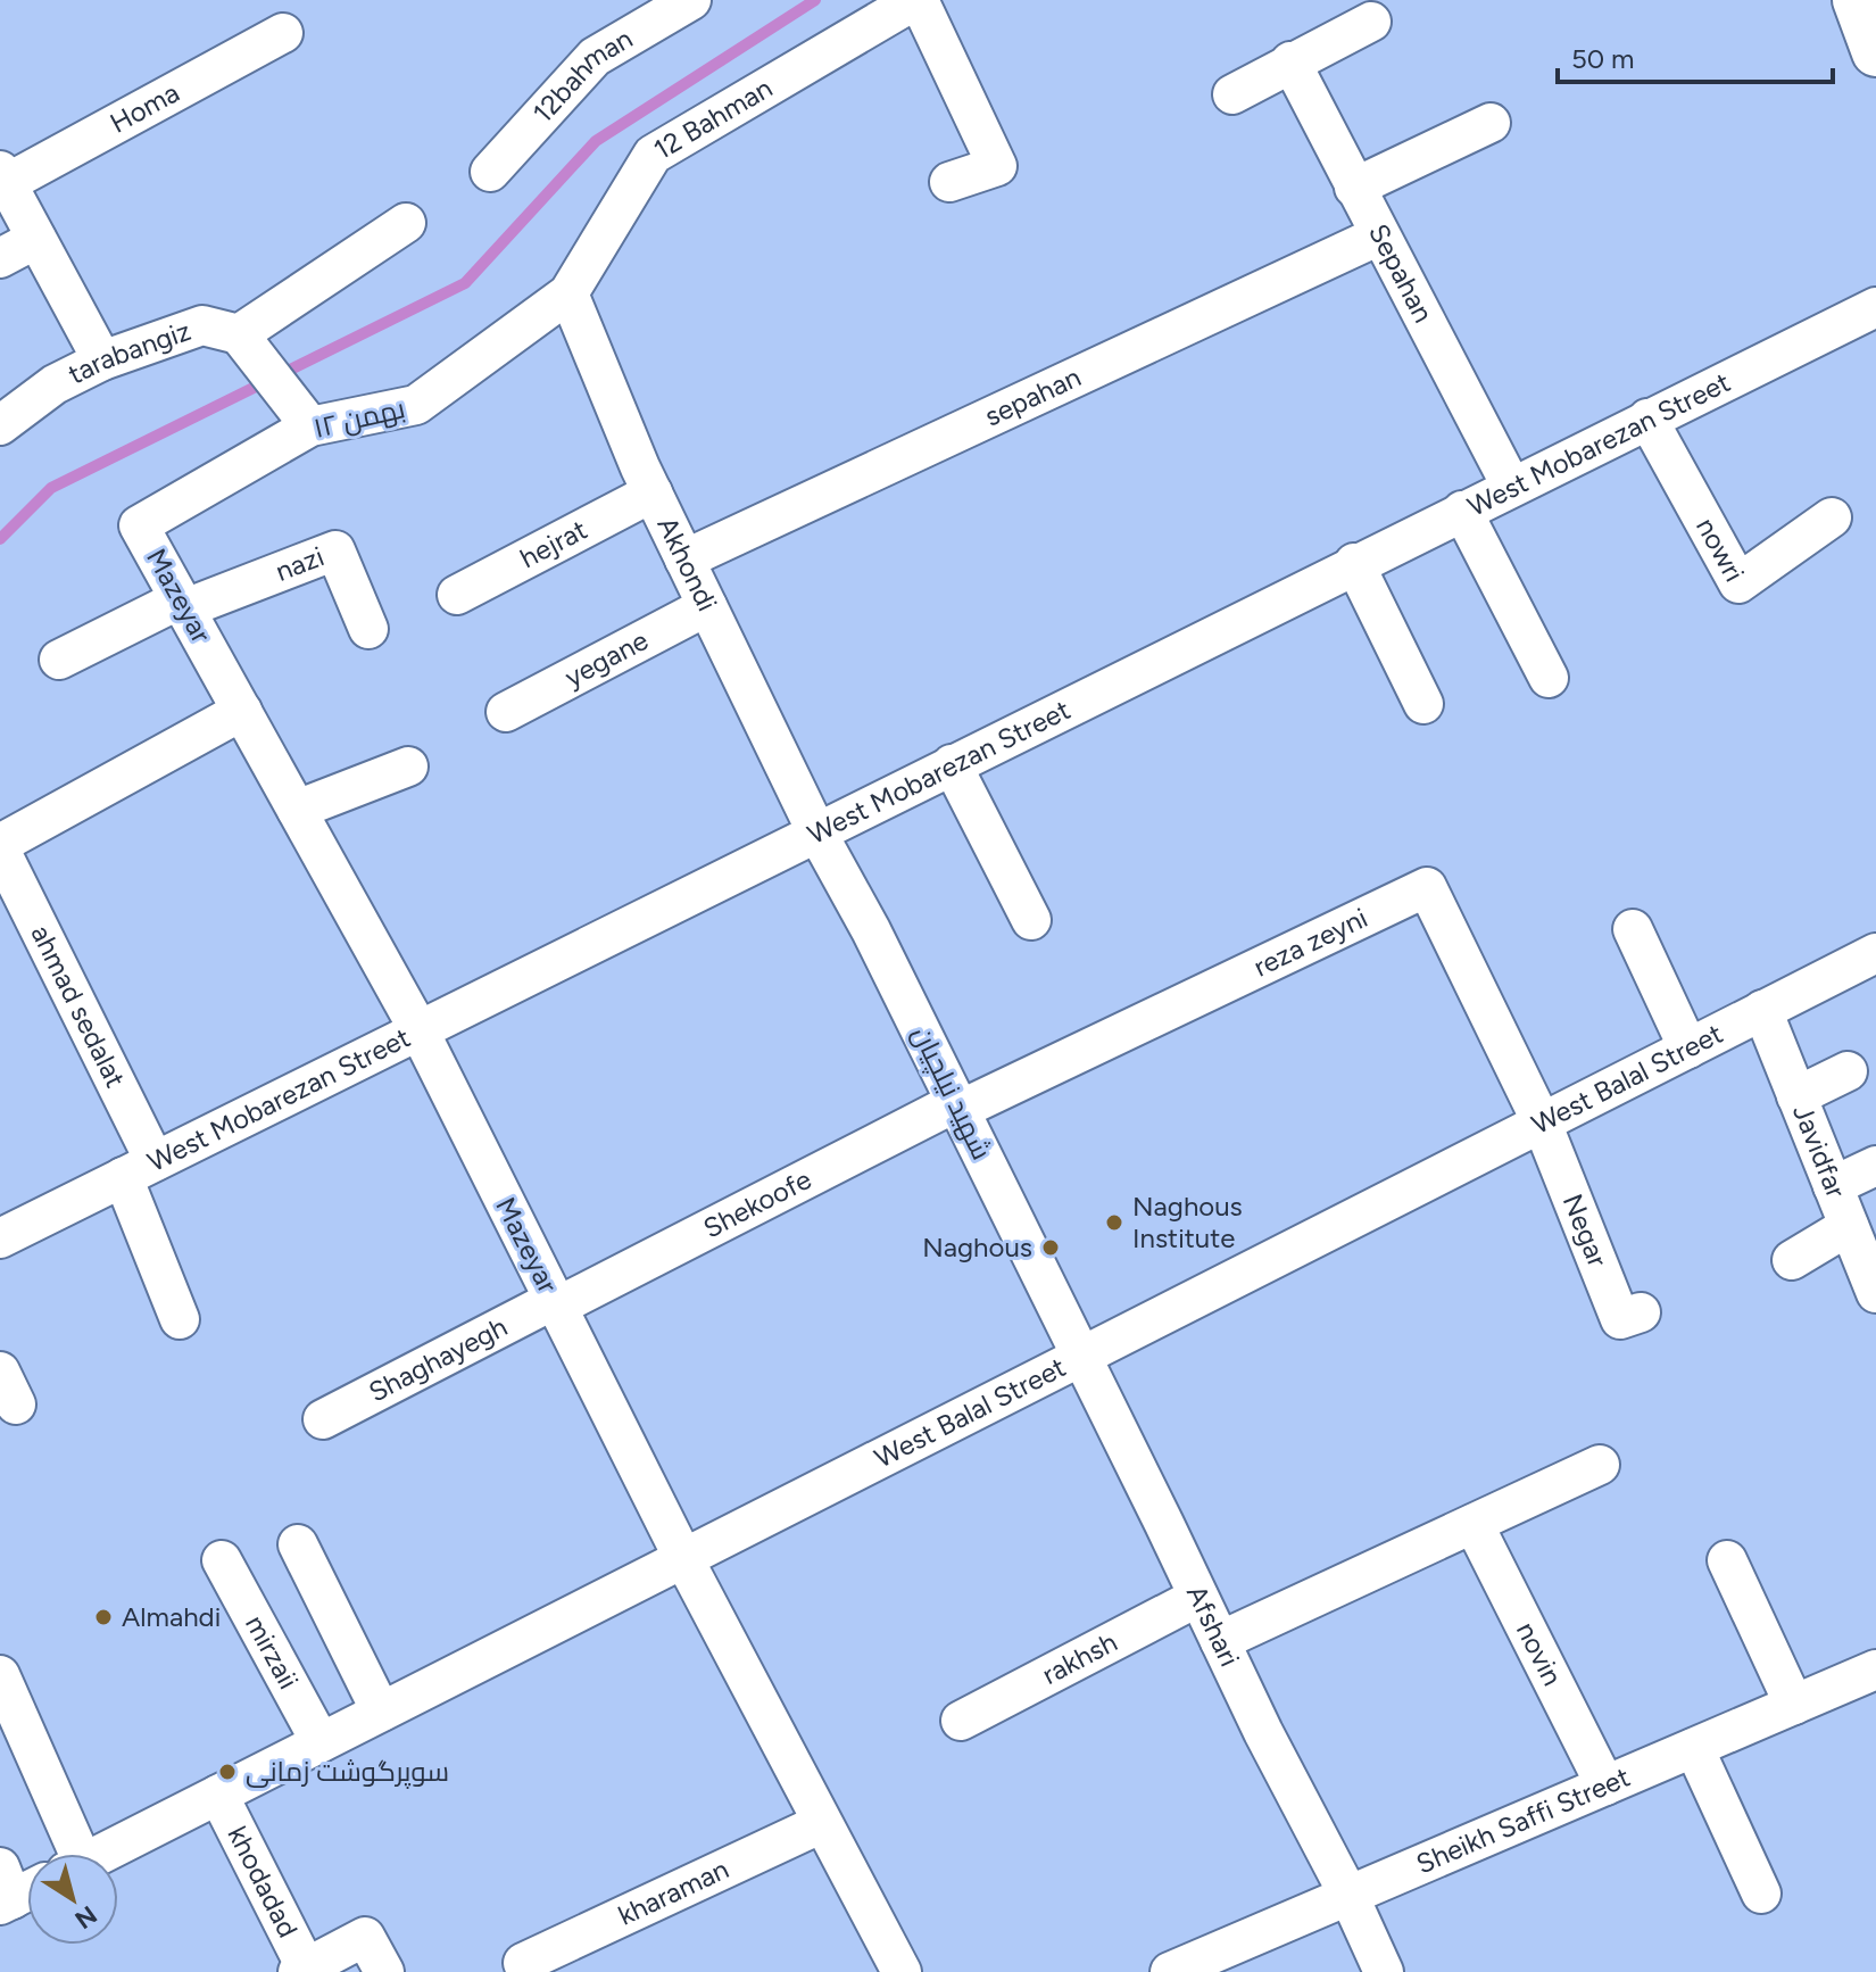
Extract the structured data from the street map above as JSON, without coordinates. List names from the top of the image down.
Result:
{
  "streets": {
    "street": [
      "12bahman",
      "Homa",
      "12 Bahman",
      "Sepahan",
      "tarabangiz",
      "sepahan",
      "۱۲ بهمن",
      "West Mobarezan Street",
      "nowri",
      "hejrat",
      "nazi",
      "Akhondi",
      "Mazeyar",
      "yegane",
      "reza zeyni",
      "ahmad sedalat",
      "West Balal Street",
      "شهید نیلچیان",
      "Javidfar",
      "Shekoofe",
      "Negar",
      "Shaghayegh",
      "Afshari",
      "mirzaii",
      "novin",
      "rakhsh",
      "Sheikh Saffi Street",
      "khodadad",
      "kharaman"
    ]
  },
  "crossings": [
    ["12 Bahman", "۱۲ بهمن"],
    ["12 Bahman", "Akhondi"],
    ["Sepahan", "sepahan"],
    ["Sepahan", "West Mobarezan Street"],
    ["sepahan", "Akhondi"],
    ["۱۲ بهمن", "Akhondi"],
    ["۱۲ بهمن", "Mazeyar"],
    ["West Mobarezan Street", "nowri"],
    ["West Mobarezan Street", "Akhondi"],
    ["West Mobarezan Street", "Mazeyar"],
    ["West Mobarezan Street", "ahmad sedalat"],
    ["West Mobarezan Street", "شهید نیلچیان"],
    ["hejrat", "Akhondi"],
    ["nazi", "Mazeyar"],
    ["Akhondi", "yegane"],
    ["Akhondi", "شهید نیلچیان"],
    ["Mazeyar", "ahmad sedalat"],
    ["Mazeyar", "West Balal Street"],
    ["Mazeyar", "Shekoofe"],
    ["Mazeyar", "Shaghayegh"],
    ["Mazeyar", "kharaman"],
    ["reza zeyni", "West Balal Street"],
    ["reza zeyni", "شهید نیلچیان"],
    ["reza zeyni", "Shekoofe"],
    ["reza zeyni", "Negar"],
    ["West Balal Street", "شهید نیلچیان"],
    ["West Balal Street", "Javidfar"],
    ["West Balal Street", "Negar"],
    ["West Balal Street", "Afshari"],
    ["West Balal Street", "mirzaii"],
    ["West Balal Street", "khodadad"],
    ["شهید نیلچیان", "Shekoofe"],
    ["شهید نیلچیان", "Afshari"],
    ["Shekoofe", "Shaghayegh"],
    ["Afshari", "rakhsh"],
    ["Afshari", "Sheikh Saffi Street"],
    ["novin", "Sheikh Saffi Street"]
  ],
  "places": [
    "Naghous Institute",
    "Naghous",
    "Almahdi",
    "سوپرگوشت زمانی"
  ],
  "scale_bar": "50 m",
  "north": "bottom right"
}
